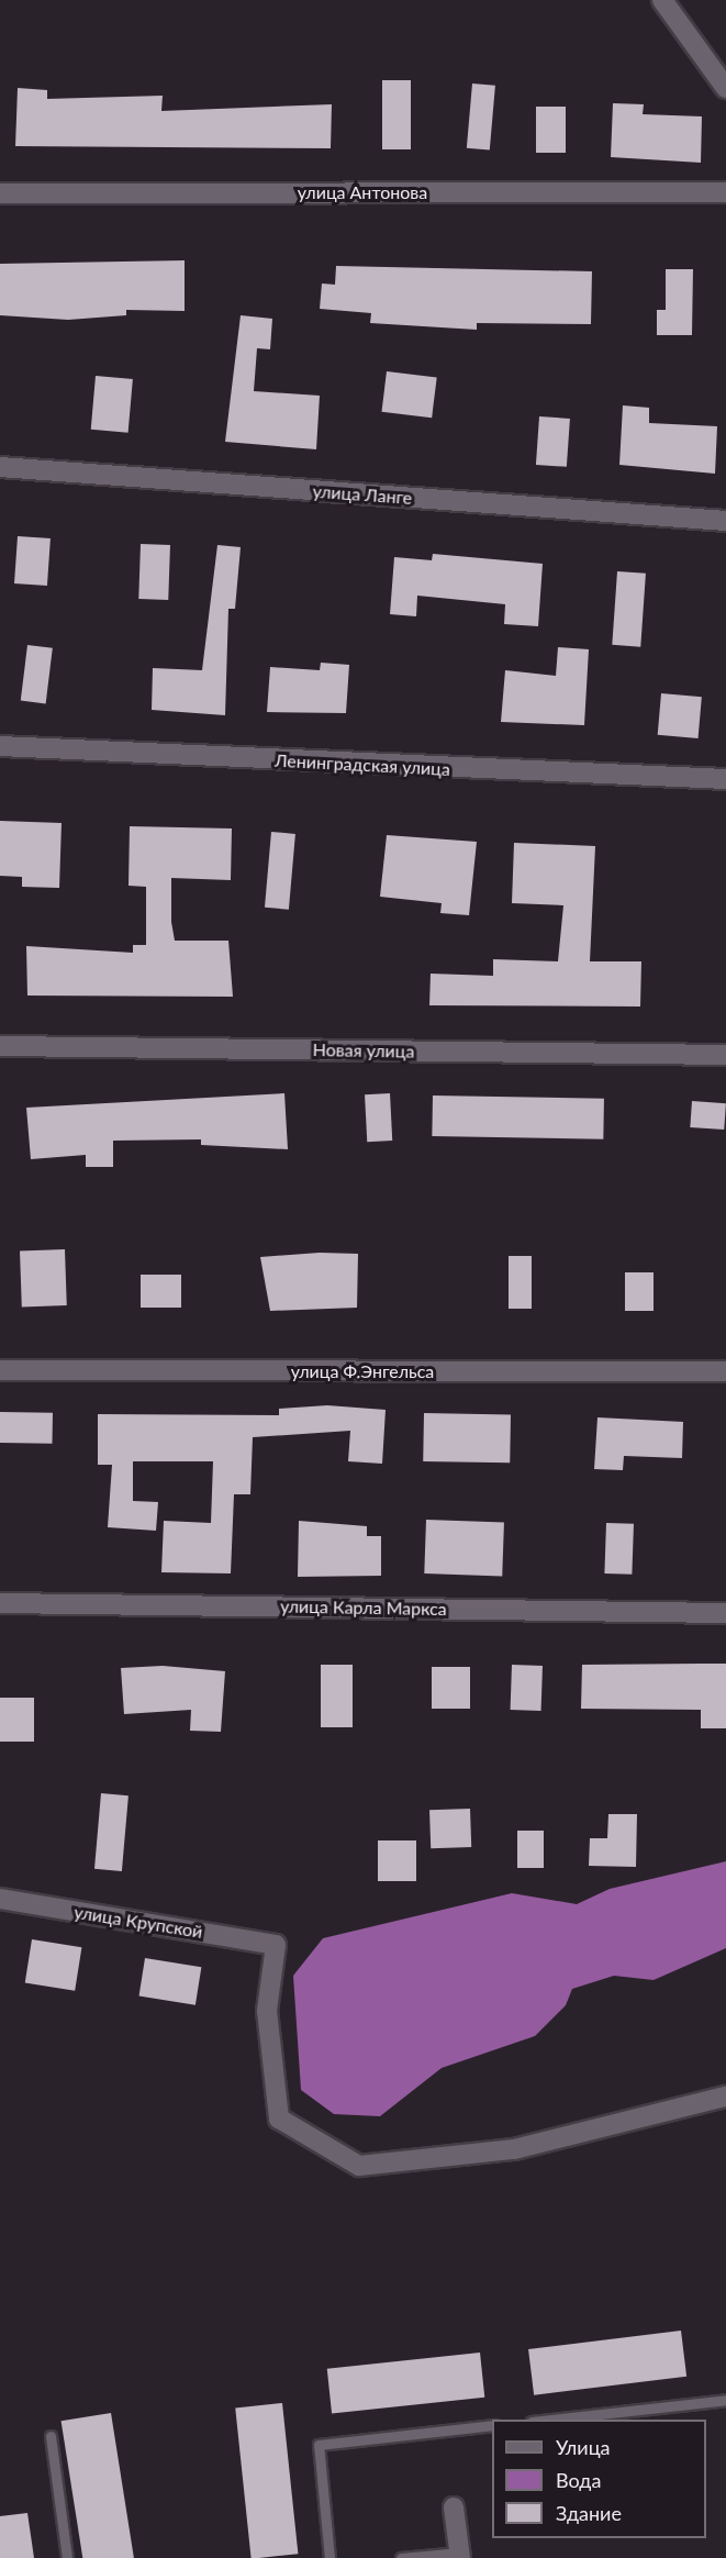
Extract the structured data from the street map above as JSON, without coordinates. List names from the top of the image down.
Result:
{
  "streets": {
    "street": [
      "улица Антонова",
      "улица Ланге",
      "Ленинградская улица",
      "Новая улица",
      "улица Ф.Энгельса",
      "улица Карла Маркса",
      "улица Крупской"
    ]
  },
  "legend": ["Улица", "Вода", "Здание"]
}
